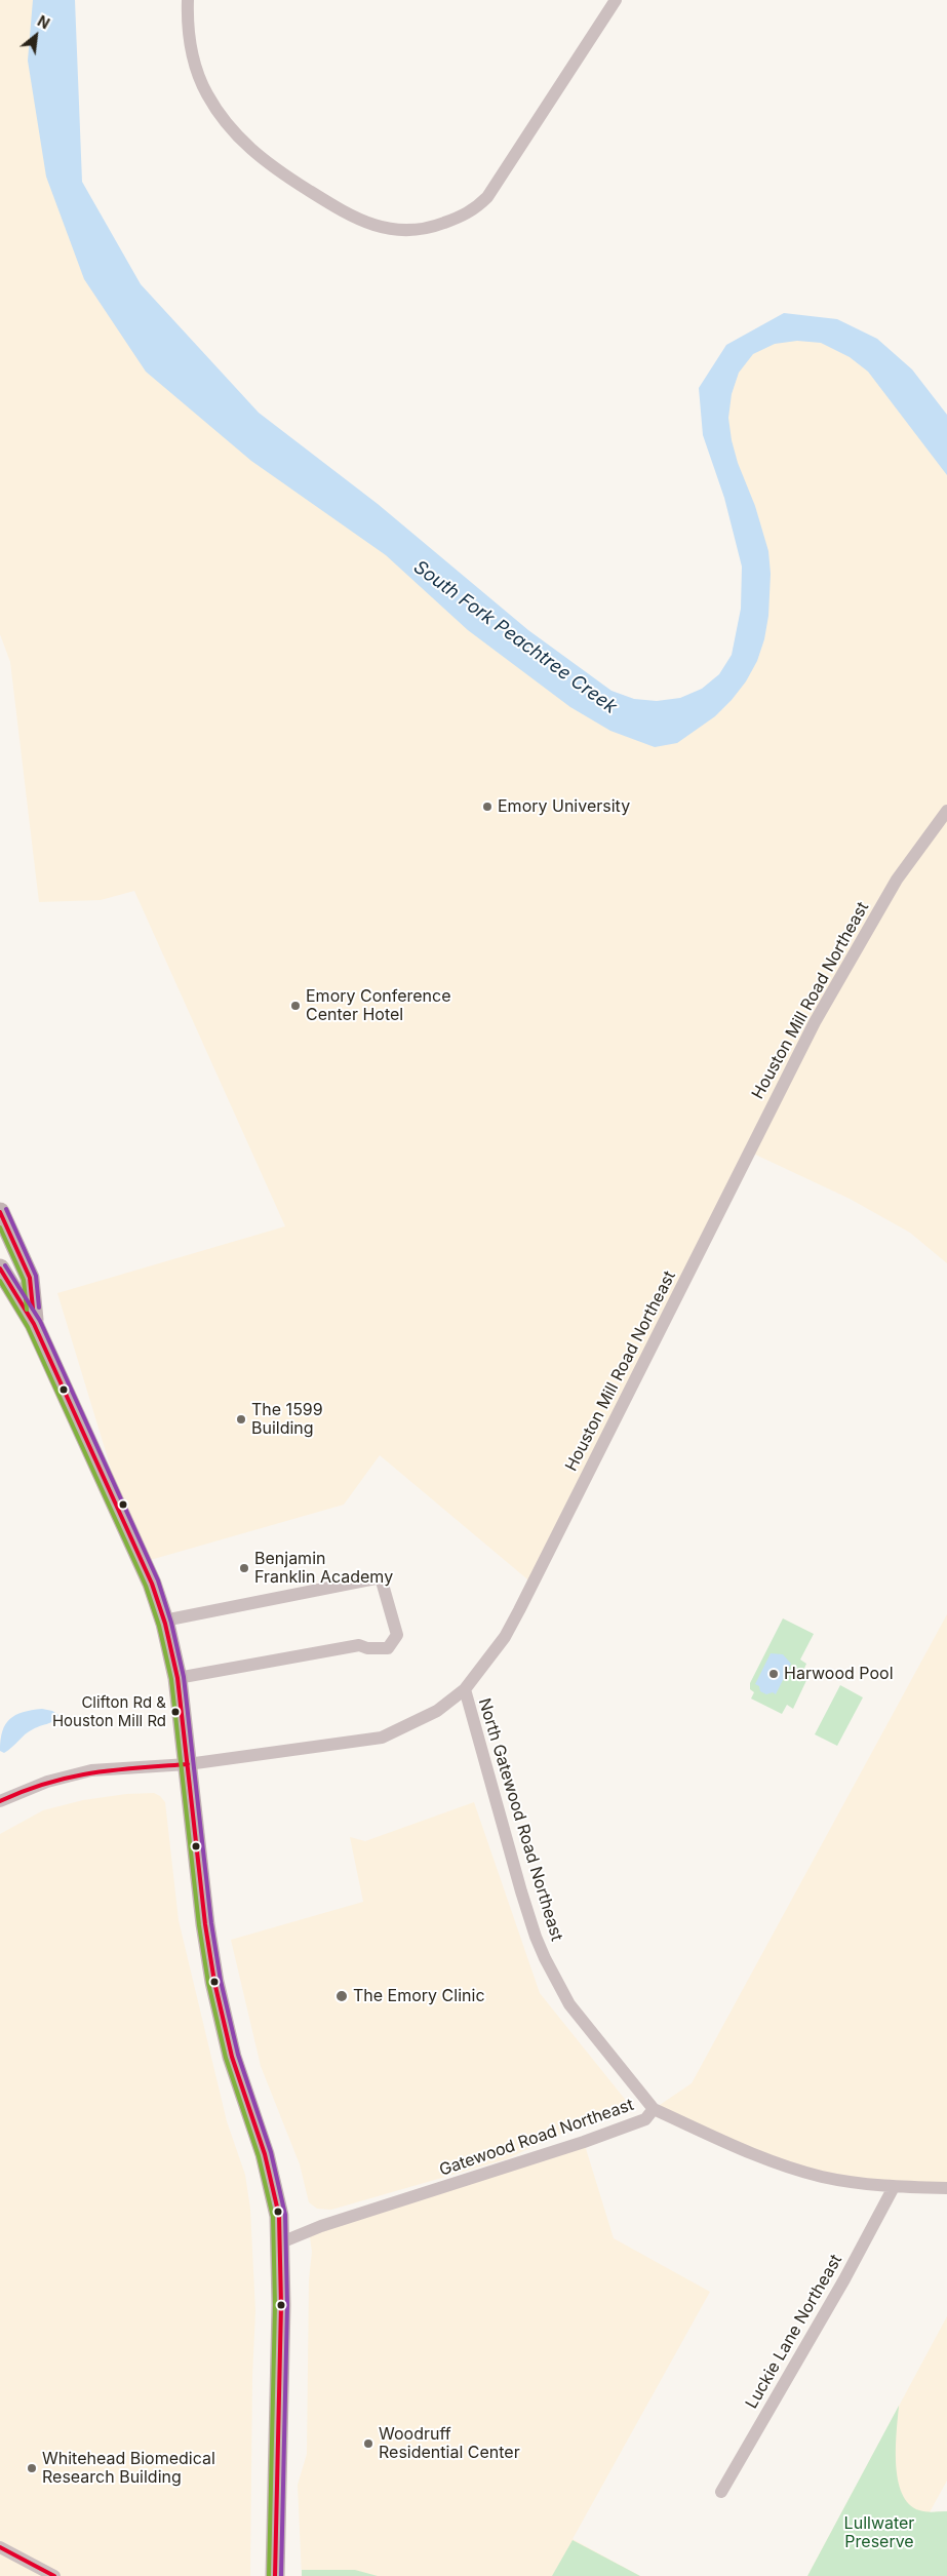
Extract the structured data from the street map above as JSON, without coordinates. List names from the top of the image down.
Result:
{
  "streets": {
    "street": [
      "Houston Mill Road Northeast",
      "North Gatewood Road Northeast",
      "Gatewood Road Northeast",
      "Luckie Lane Northeast"
    ]
  },
  "crossings": [
    ["Houston Mill Road Northeast", "North Gatewood Road Northeast"],
    ["North Gatewood Road Northeast", "Gatewood Road Northeast"],
    ["Gatewood Road Northeast", "Luckie Lane Northeast"]
  ],
  "water": ["South Fork Peachtree Creek"],
  "parks": ["Lullwater Preserve"],
  "places": [
    "Emory University",
    "Emory Conference Center Hotel",
    "The 1599 Building",
    "Benjamin Franklin Academy",
    "Harwood Pool",
    "Clifton Rd & Houston Mill Rd",
    "The Emory Clinic",
    "Woodruff Residential Center",
    "Whitehead Biomedical Research Building"
  ],
  "north": "top right"
}
